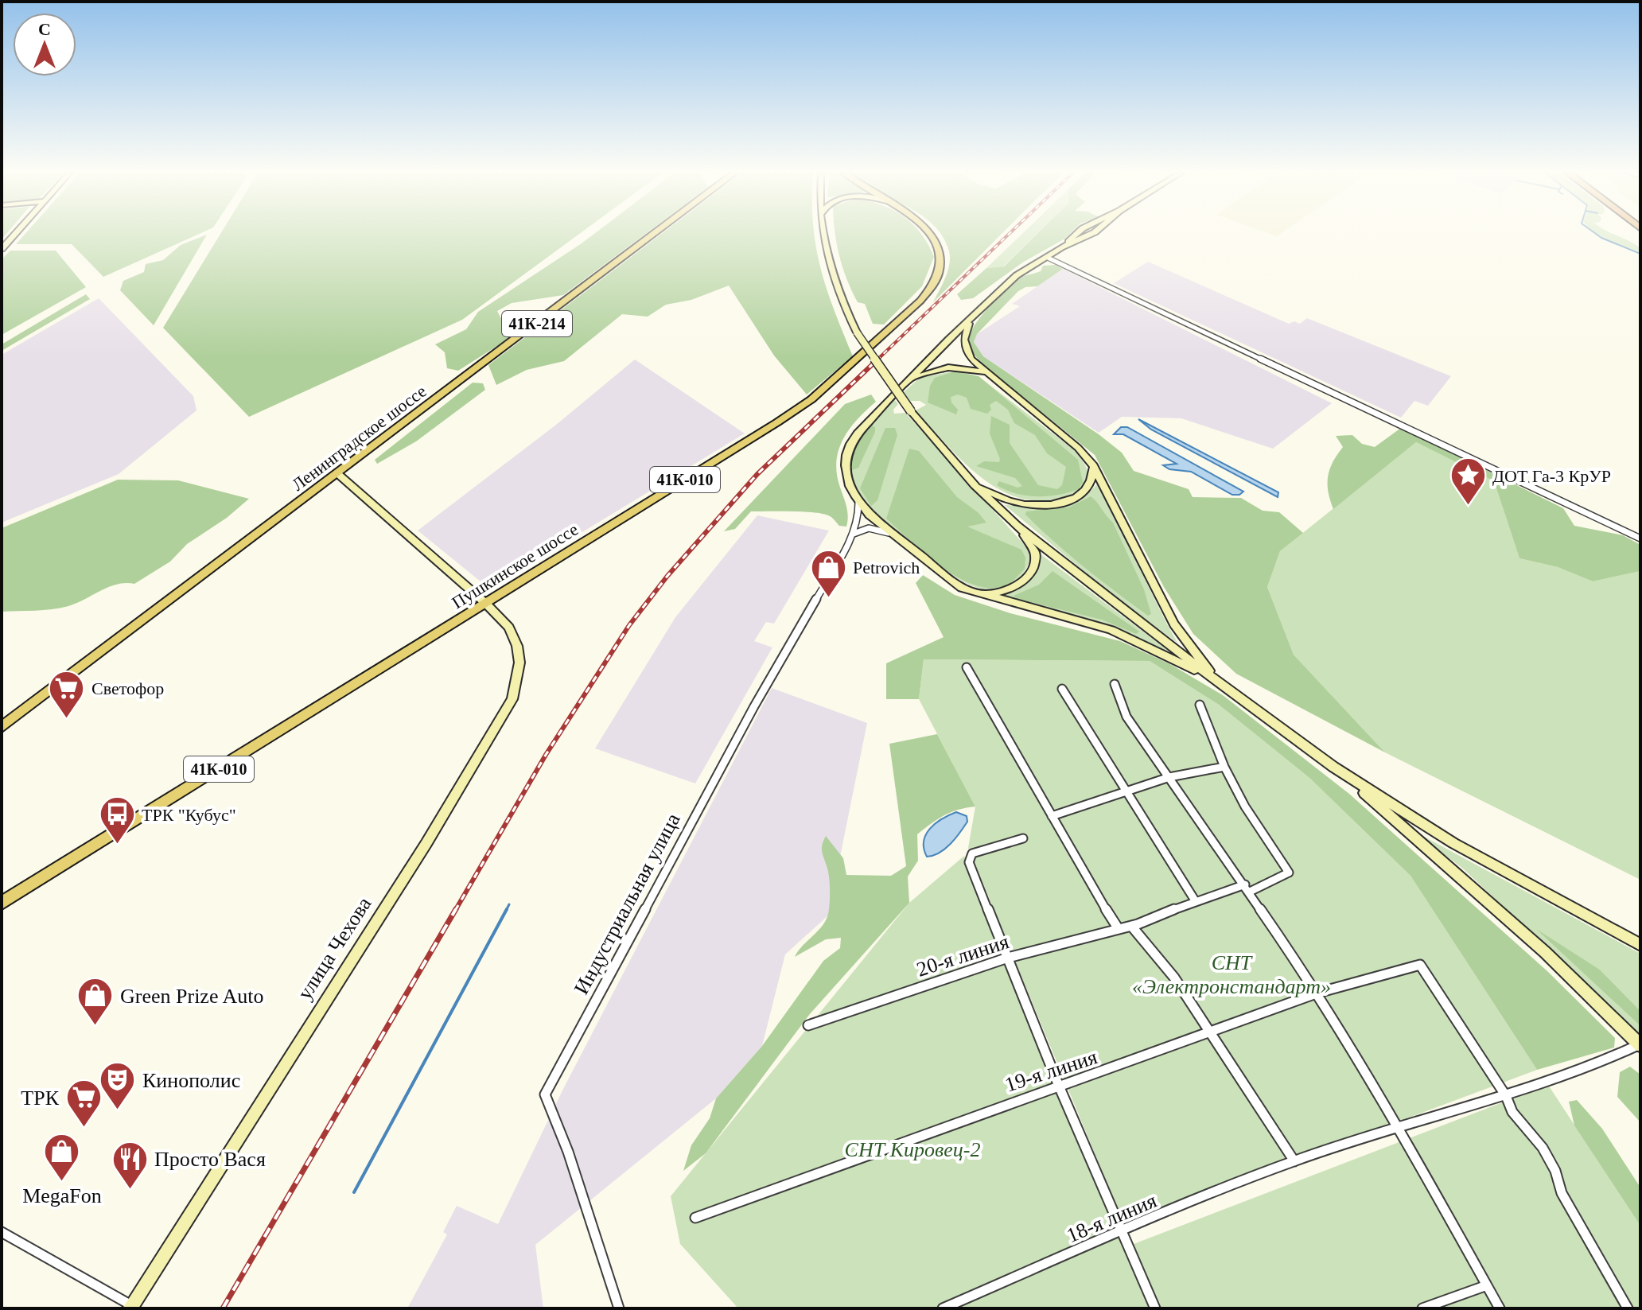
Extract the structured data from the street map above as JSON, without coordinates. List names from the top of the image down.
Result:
{
  "streets": {
    "main road": [
      "41К-214",
      "Ленинградское шоссе",
      "41К-010",
      "Пушкинское шоссе"
    ],
    "street": [
      "Индустриальная улица",
      "улица Чехова",
      "20-я линия",
      "19-я линия",
      "18-я линия"
    ]
  },
  "crossings": [
    ["Ленинградское шоссе", "улица Чехова"],
    ["Пушкинское шоссе", "улица Чехова"],
    ["19-я линия", "18-я линия"]
  ],
  "parks": ["СНТ «Электронстандарт»", "СНТ Кировец-2"],
  "places": {
    "place": ["ДОТ Га-3 КрУР"],
    "shop": ["Petrovich", "Green Prize Auto", "MegaFon"],
    "supermarket": ["Светофор", "ТРК"],
    "bus stop": ["ТРК \"Кубус\""],
    "theatre": ["Кинополис"],
    "restaurant": ["Просто Вася"]
  },
  "north": "top"
}
